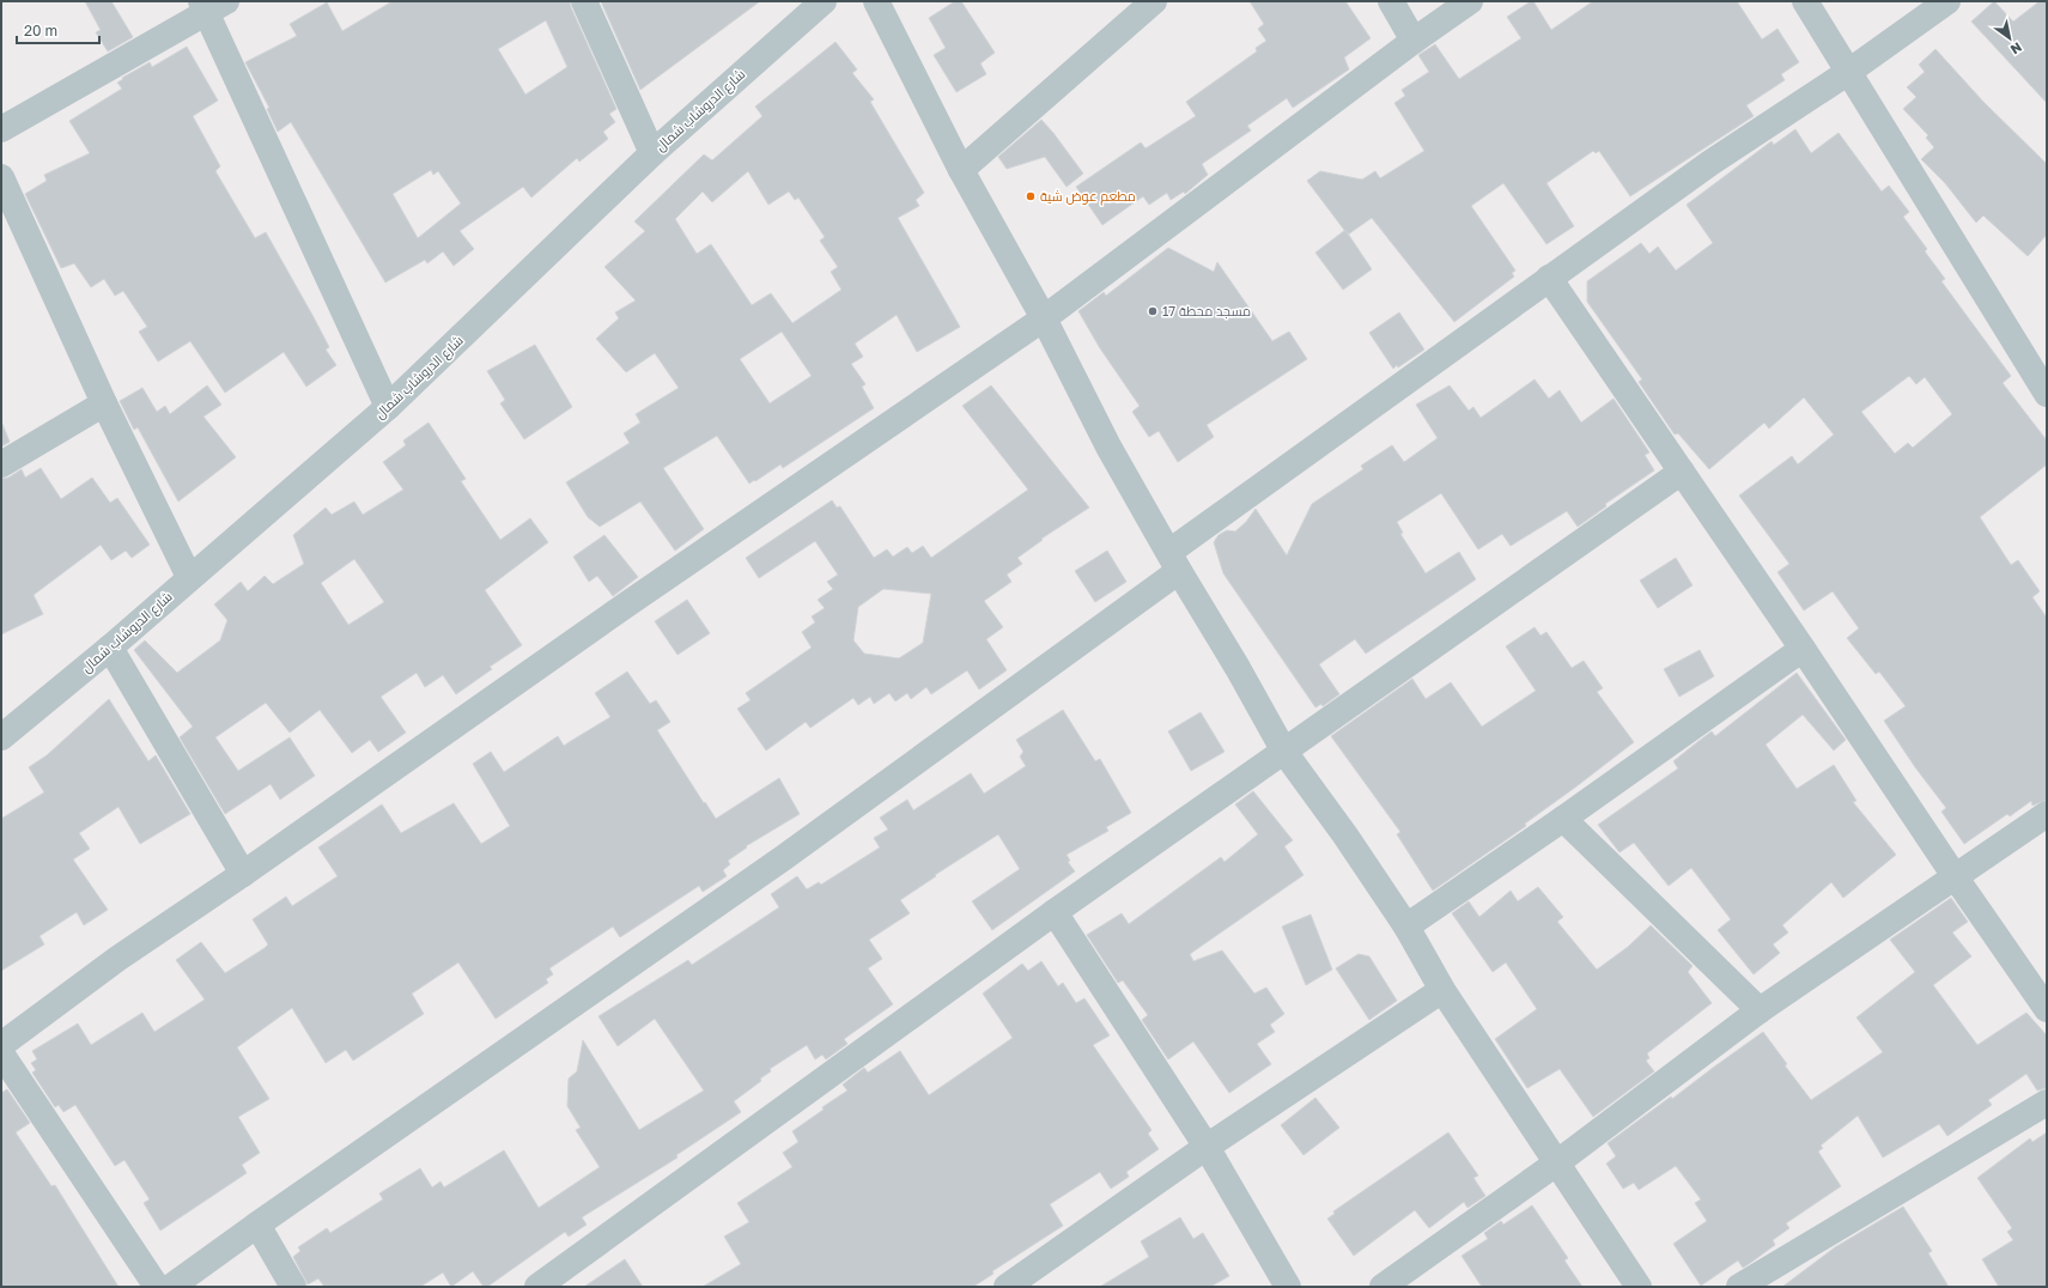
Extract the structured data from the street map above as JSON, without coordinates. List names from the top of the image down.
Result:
{
  "streets": {
    "street": ["شارع الدروشاب شمال"]
  },
  "places": ["مطعم عوض شية", "مسجد محطة 17"],
  "scale_bar": "20 m",
  "north": "bottom right"
}
